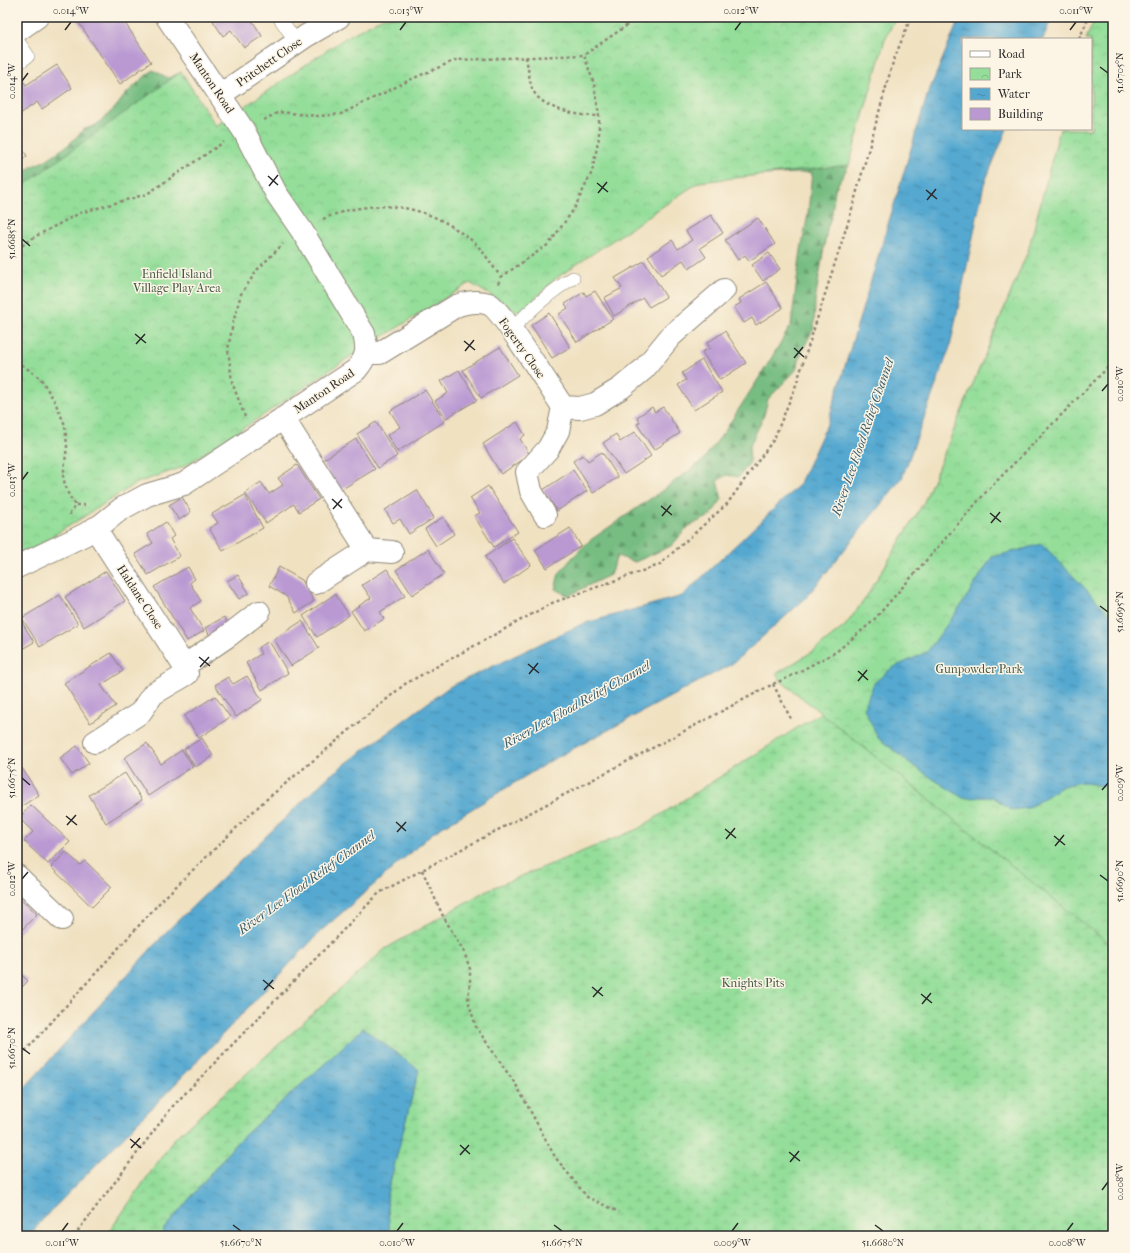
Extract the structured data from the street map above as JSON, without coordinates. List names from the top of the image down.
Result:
{
  "streets": {
    "street": [
      "Pritchett Close",
      "Manton Road",
      "Fogerty Close",
      "Haldane Close"
    ]
  },
  "crossings": [
    ["Pritchett Close", "Manton Road"],
    ["Manton Road", "Fogerty Close"],
    ["Manton Road", "Haldane Close"]
  ],
  "water": ["River Lee Flood Relief Channel"],
  "parks": ["Enfield Island Village Play Area", "Gunpowder Park", "Knights Pits"],
  "legend": [
    "Road",
    "Park",
    "Water",
    "Building"
  ],
  "coordinates": [
    "0.014°W",
    "0.013°W",
    "0.012°W",
    "0.011°W",
    "51.6705°N",
    "51.6685°N",
    "0.010°W",
    "51.6695°N",
    "51.6675°N",
    "0.009°W",
    "51.6690°N",
    "51.6670°N",
    "0.008°W",
    "51.6680°N"
  ]
}
